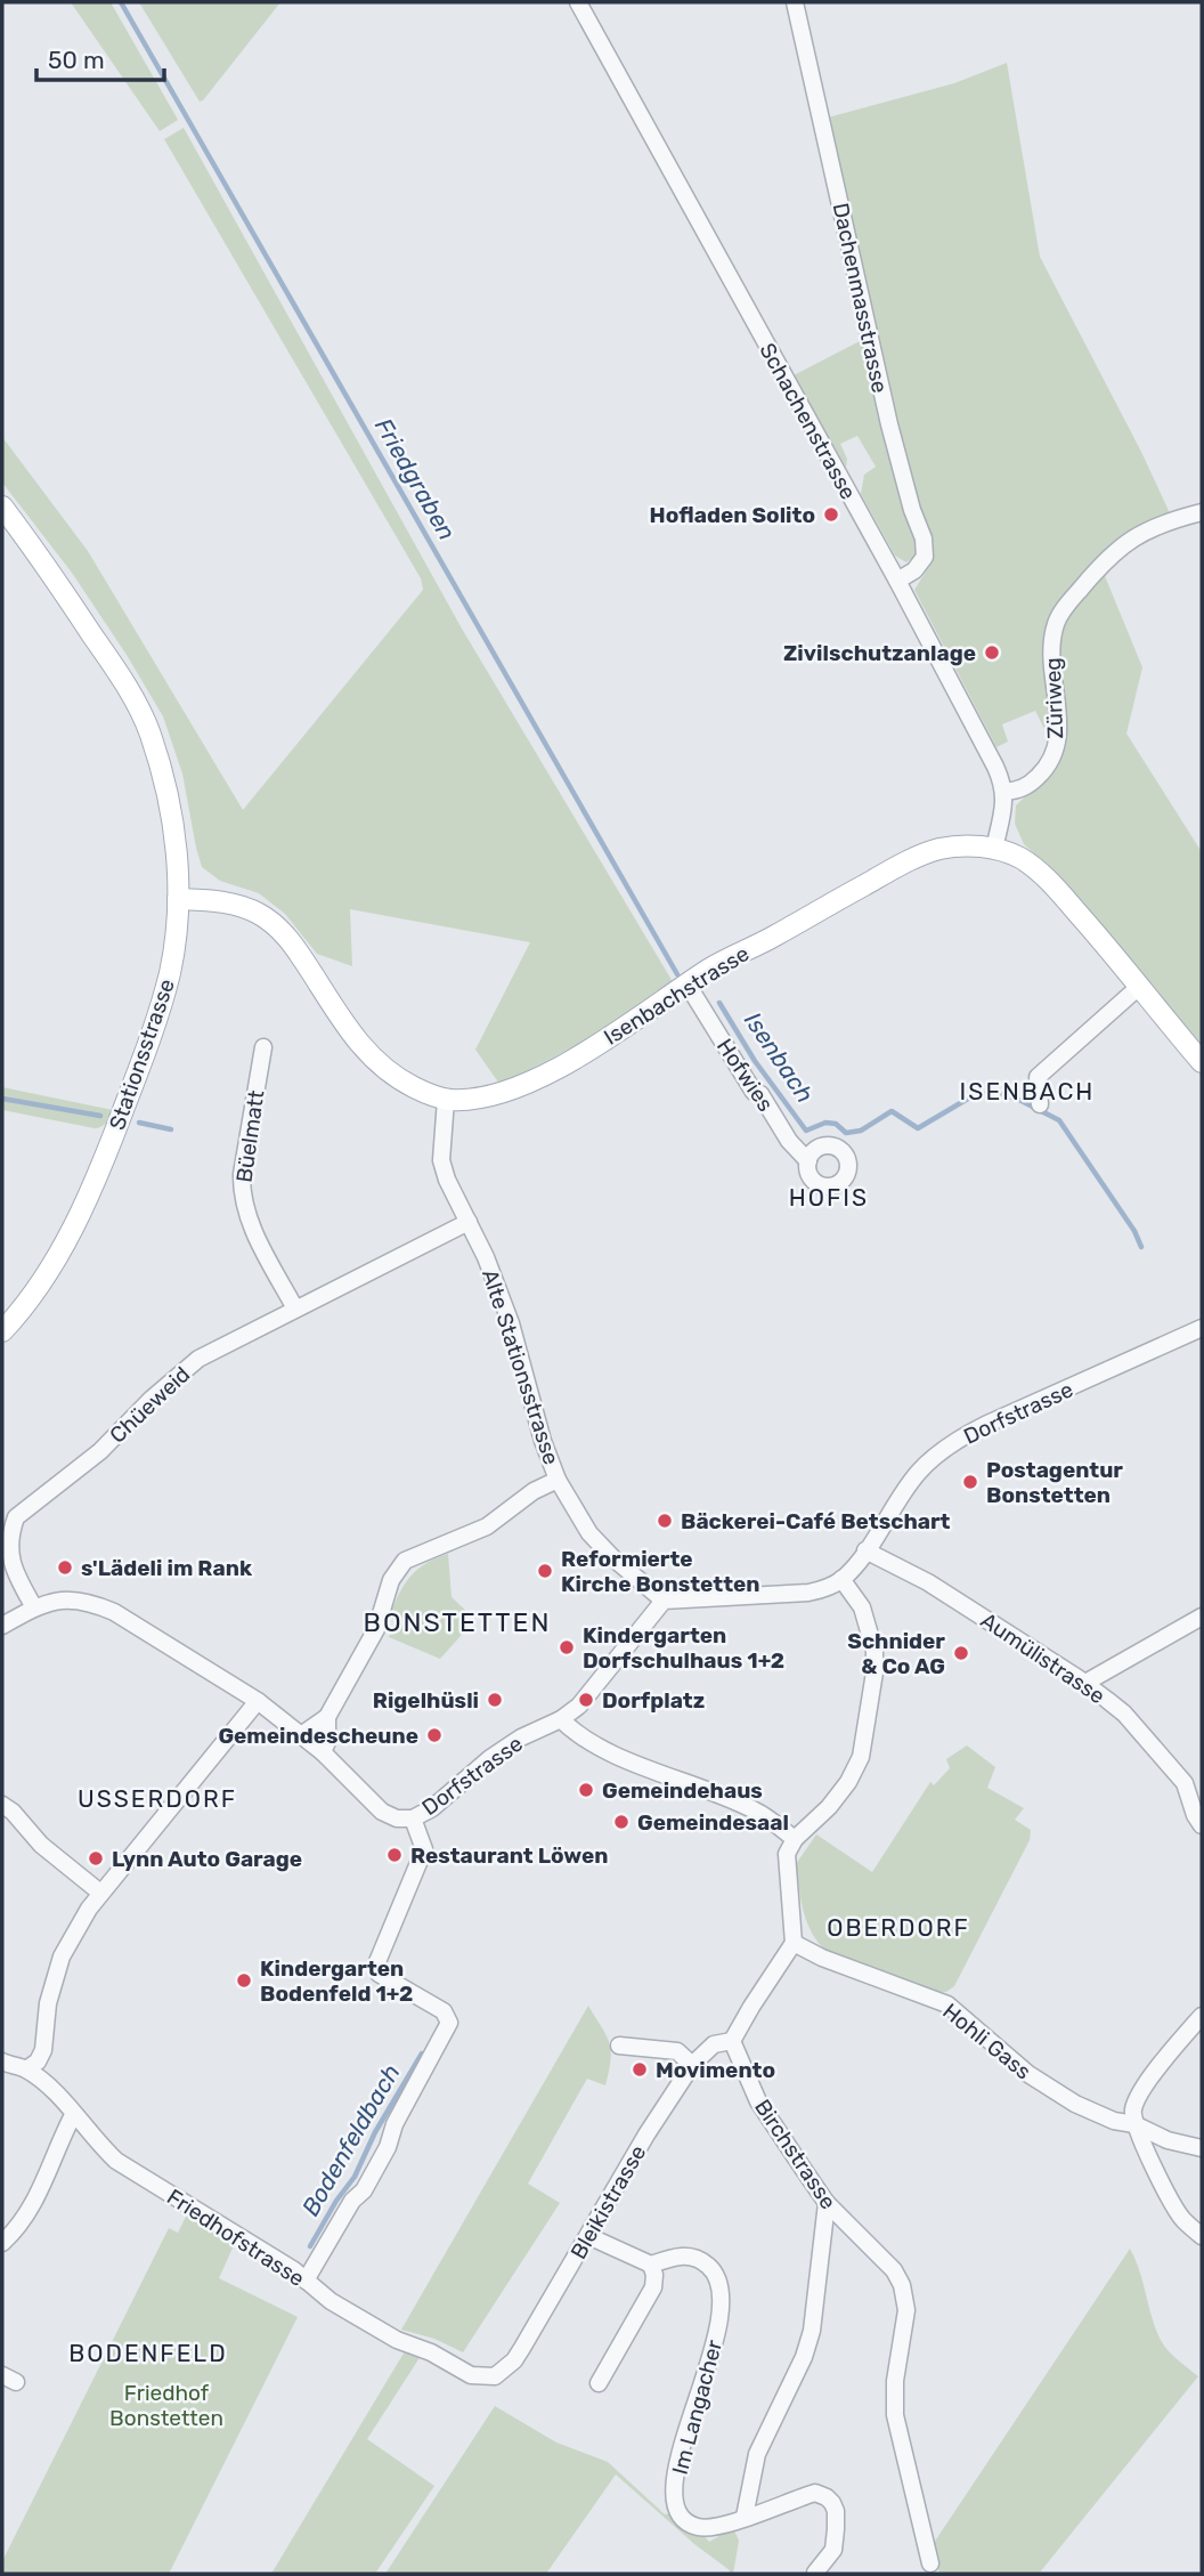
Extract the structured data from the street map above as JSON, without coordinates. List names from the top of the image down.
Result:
{
  "streets": {
    "main road": ["Isenbachstrasse", "Stationsstrasse"],
    "street": [
      "Dachenmasstrasse",
      "Schachenstrasse",
      "Züriweg",
      "Hofwies",
      "Büelmatt",
      "Alte Stationsstrasse",
      "Chüeweid",
      "Dorfstrasse",
      "Aumülistrasse",
      "Hohli Gass",
      "Birchstrasse",
      "Bleikistrasse",
      "Friedhofstrasse",
      "Im Langacher"
    ]
  },
  "crossings": [
    ["Dachenmasstrasse", "Schachenstrasse"],
    ["Schachenstrasse", "Züriweg"],
    ["Isenbachstrasse", "Stationsstrasse"],
    ["Isenbachstrasse", "Hofwies"],
    ["Isenbachstrasse", "Alte Stationsstrasse"],
    ["Büelmatt", "Chüeweid"],
    ["Alte Stationsstrasse", "Chüeweid"],
    ["Alte Stationsstrasse", "Dorfstrasse"],
    ["Chüeweid", "Dorfstrasse"],
    ["Dorfstrasse", "Aumülistrasse"],
    ["Birchstrasse", "Bleikistrasse"],
    ["Bleikistrasse", "Friedhofstrasse"]
  ],
  "districts": [
    "ISENBACH",
    "HOFIS",
    "BONSTETTEN",
    "USSERDORF",
    "OBERDORF",
    "BODENFELD"
  ],
  "water": ["Friedgraben", "Isenbach", "Bodenfeldbach"],
  "parks": ["Friedhof Bonstetten"],
  "places": [
    "Hofladen Solito",
    "Zivilschutzanlage",
    "Postagentur Bonstetten",
    "Bäckerei-Café Betschart",
    "s'Lädeli im Rank",
    "Reformierte Kirche Bonstetten",
    "Kindergarten Dorfschulhaus 1+2",
    "Schnider & Co AG",
    "Rigelhüsli",
    "Dorfplatz",
    "Gemeindescheune",
    "Gemeindehaus",
    "Gemeindesaal",
    "Restaurant Löwen",
    "Lynn Auto Garage",
    "Kindergarten Bodenfeld 1+2",
    "Movimento"
  ],
  "scale_bar": "50 m"
}
